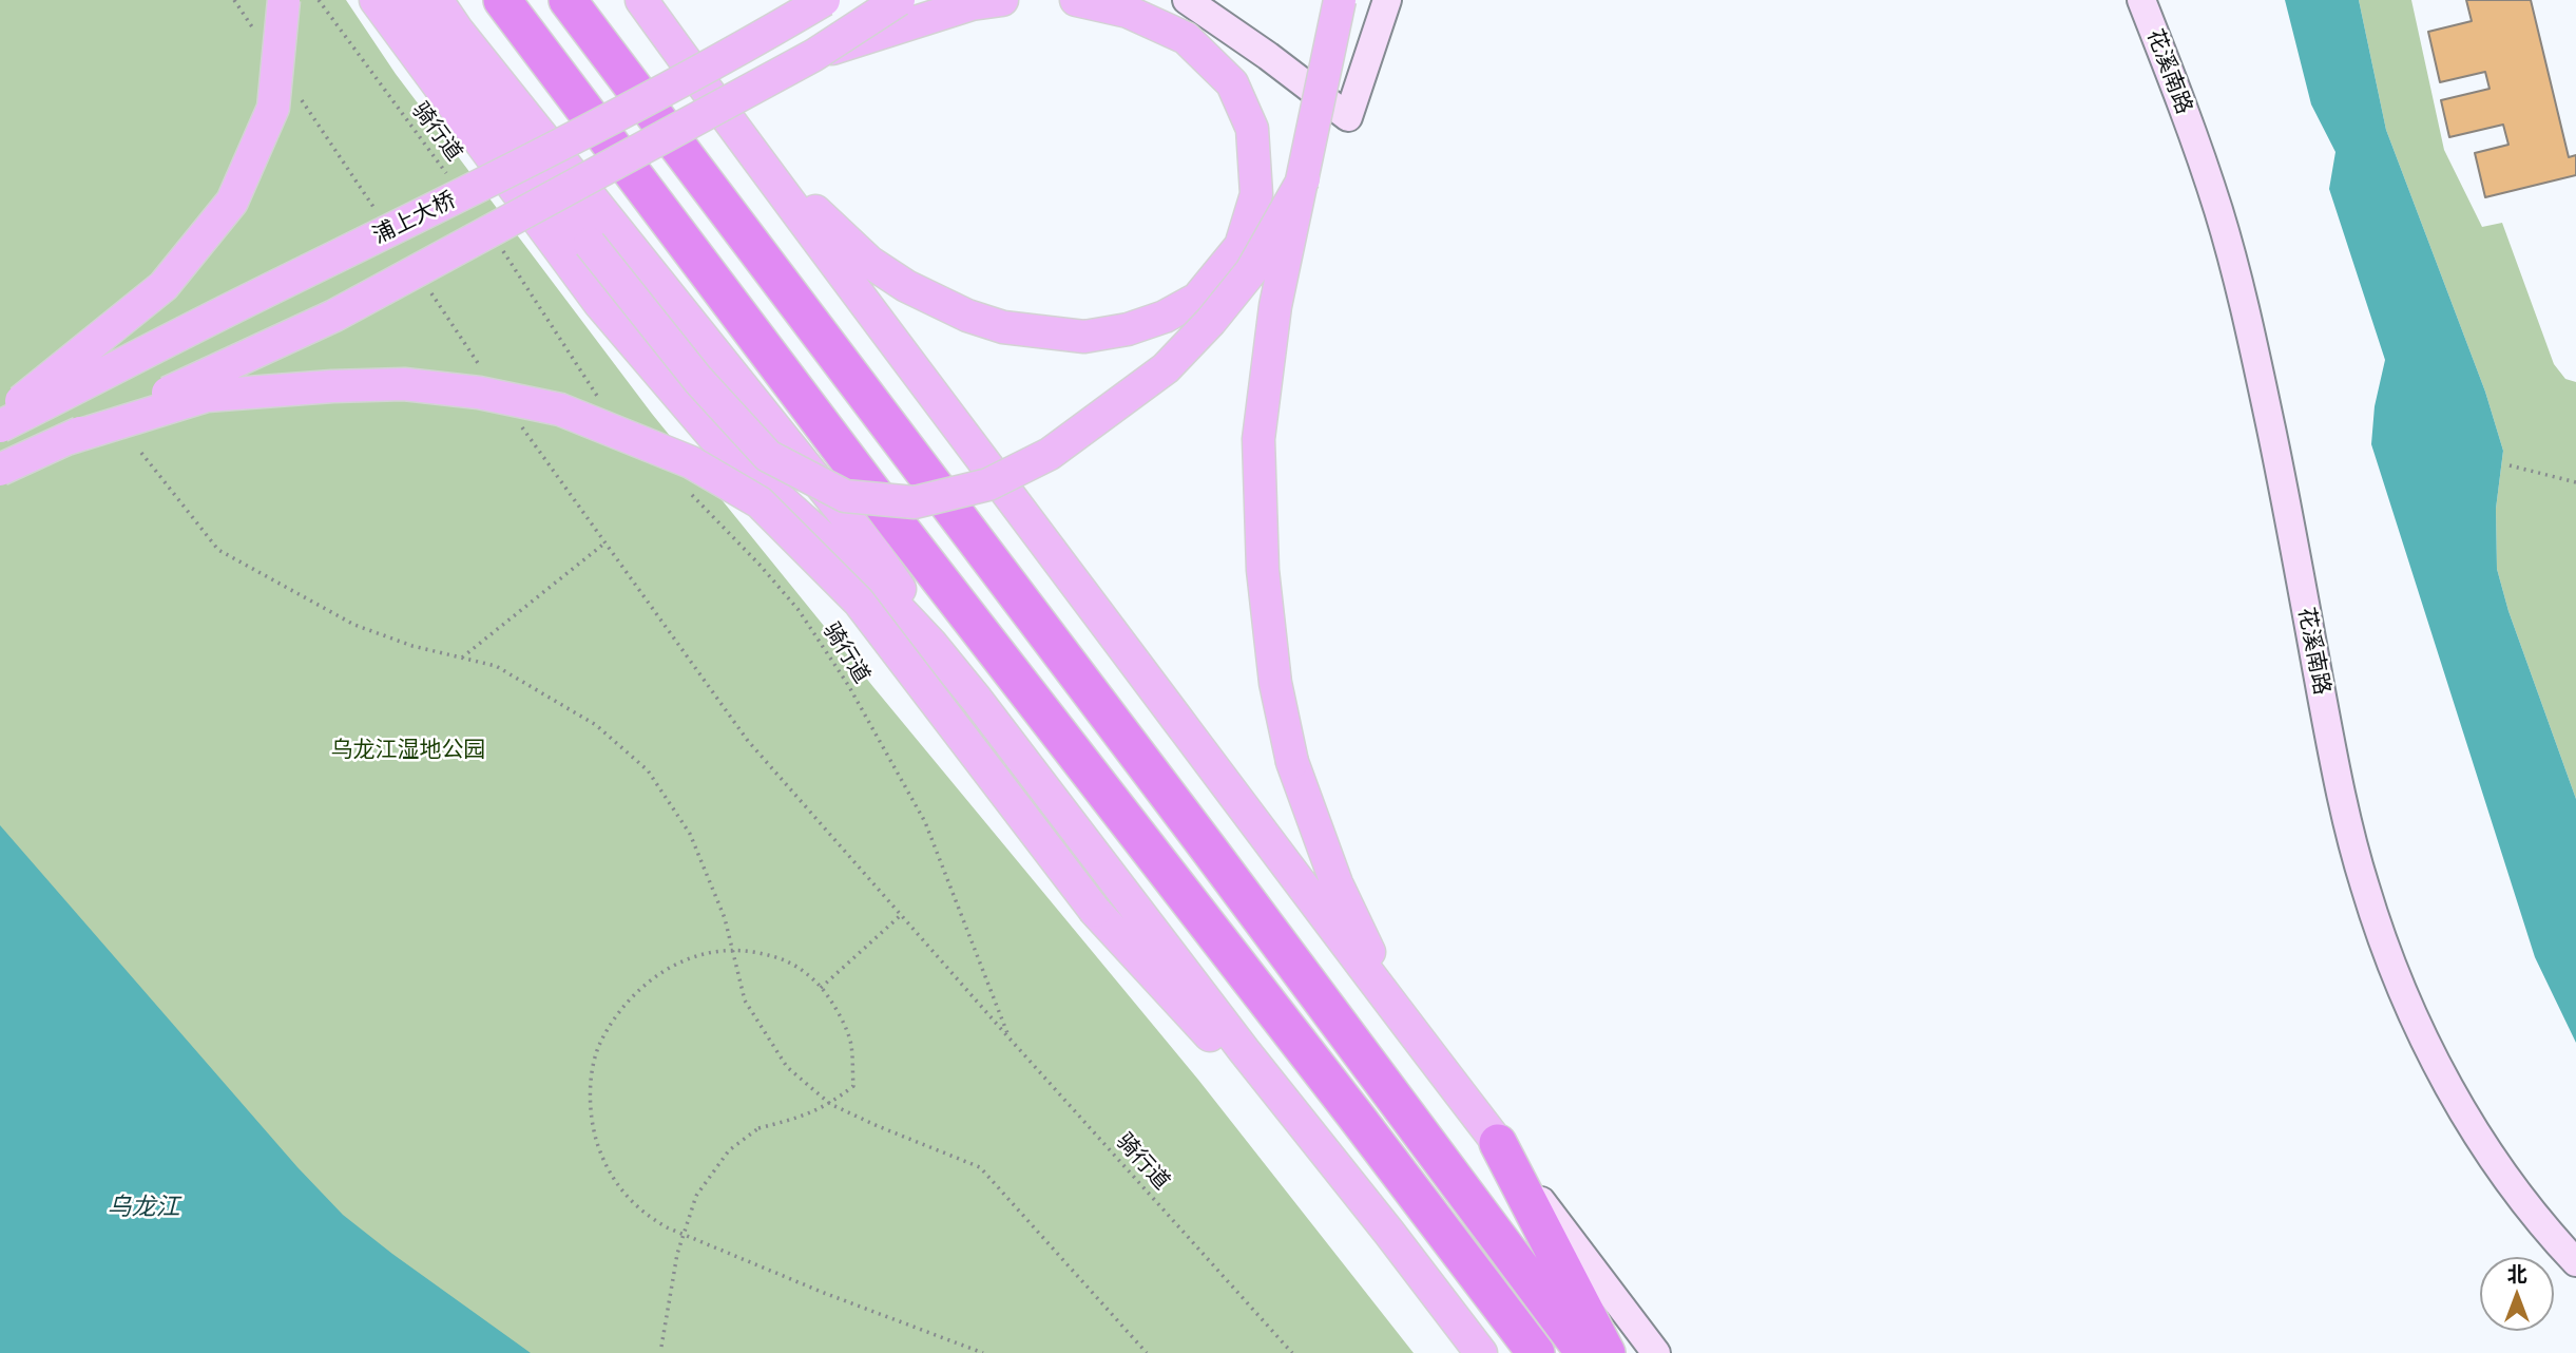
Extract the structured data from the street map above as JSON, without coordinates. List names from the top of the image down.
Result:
{
  "streets": {
    "main road": ["浦上大桥"],
    "street": ["花溪南路"],
    "path": ["骑行道"]
  },
  "water": ["乌龙江"],
  "parks": ["乌龙江湿地公园"],
  "north": "top"
}
